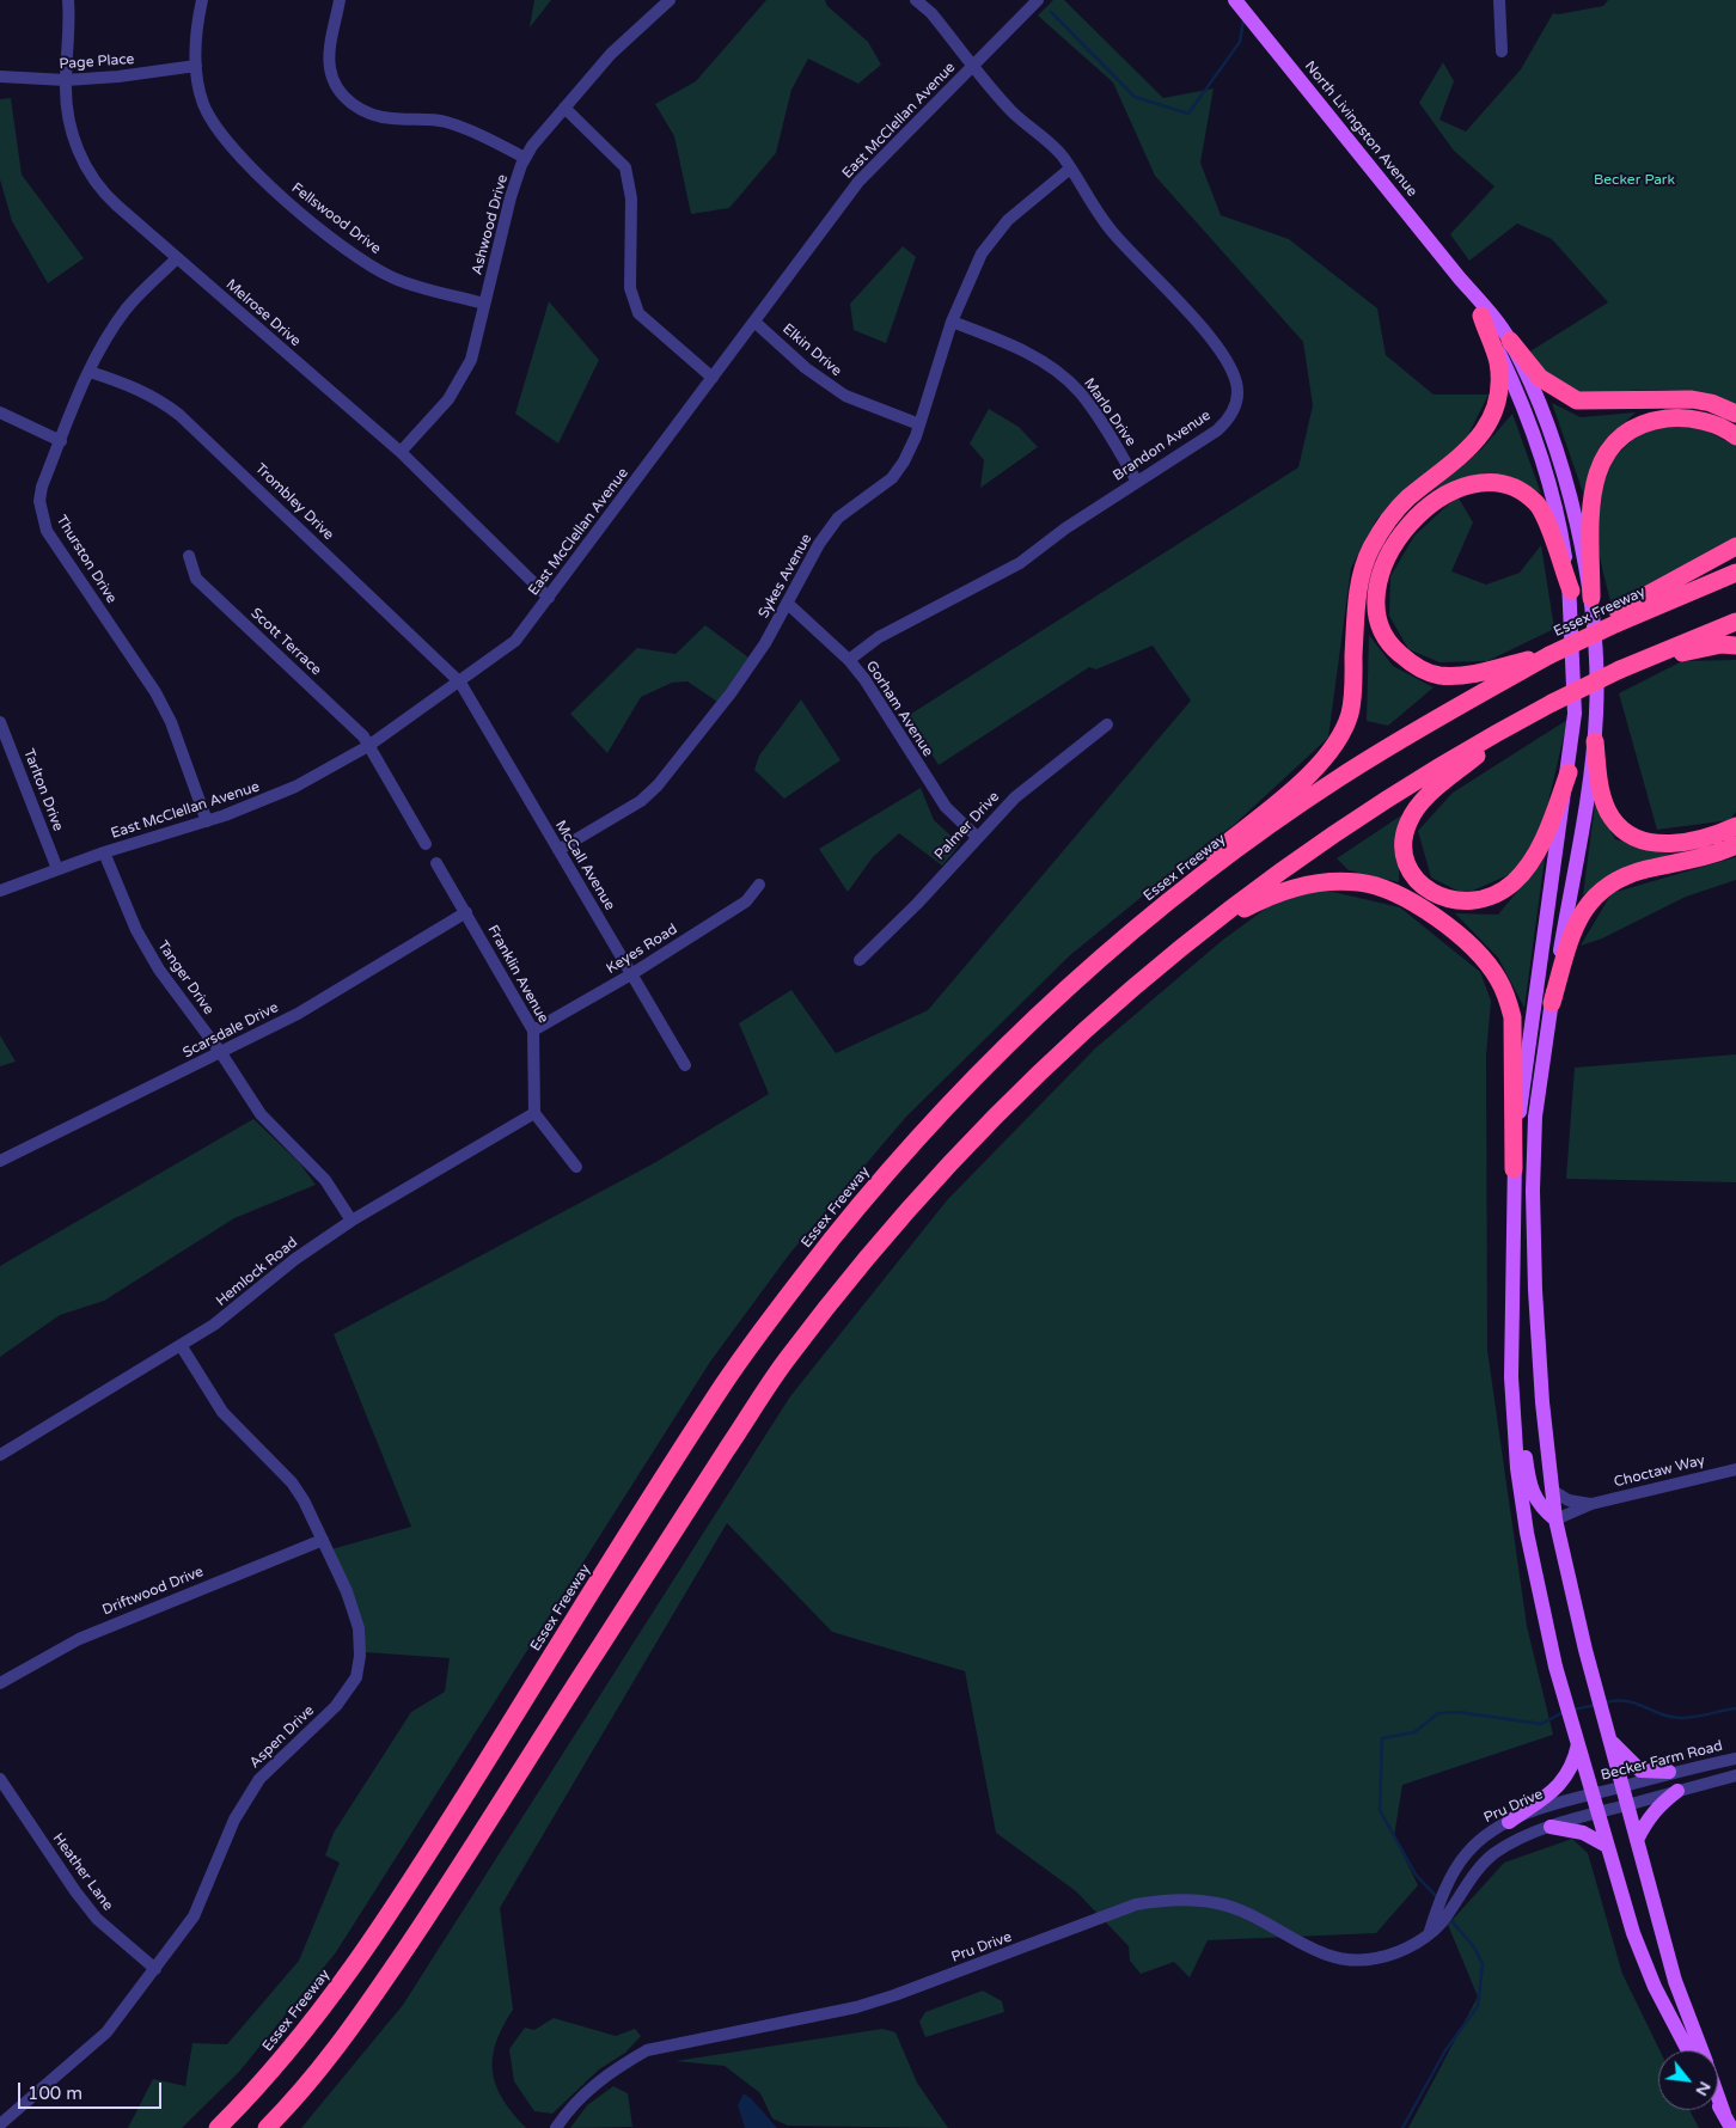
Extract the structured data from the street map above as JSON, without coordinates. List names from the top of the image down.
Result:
{
  "streets": {
    "highway": ["Essex Freeway"],
    "main road": ["North Livingston Avenue"],
    "street": [
      "Page Place",
      "East McClellan Avenue",
      "Fellswood Drive",
      "Ashwood Drive",
      "Melrose Drive",
      "Elkin Drive",
      "Marlo Drive",
      "Brandon Avenue",
      "Trombley Drive",
      "Thurston Drive",
      "Sykes Avenue",
      "Scott Terrace",
      "Gorham Avenue",
      "Tarlton Drive",
      "Palmer Drive",
      "McCall Avenue",
      "Keyes Road",
      "Franklin Avenue",
      "Tanger Drive",
      "Scarsdale Drive",
      "Hemlock Road",
      "Choctaw Way",
      "Driftwood Drive",
      "Aspen Drive",
      "Becker Farm Road",
      "Pru Drive",
      "Heather Lane"
    ]
  },
  "crossings": [
    ["Page Place", "Fellswood Drive"],
    ["Page Place", "Melrose Drive"],
    ["East McClellan Avenue", "Melrose Drive"],
    ["East McClellan Avenue", "Elkin Drive"],
    ["East McClellan Avenue", "Brandon Avenue"],
    ["East McClellan Avenue", "Trombley Drive"],
    ["East McClellan Avenue", "Thurston Drive"],
    ["East McClellan Avenue", "Scott Terrace"],
    ["East McClellan Avenue", "Tarlton Drive"],
    ["East McClellan Avenue", "McCall Avenue"],
    ["East McClellan Avenue", "Tanger Drive"],
    ["Fellswood Drive", "Ashwood Drive"],
    ["Ashwood Drive", "Melrose Drive"],
    ["Melrose Drive", "Thurston Drive"],
    ["Elkin Drive", "Sykes Avenue"],
    ["Marlo Drive", "Brandon Avenue"],
    ["Marlo Drive", "Sykes Avenue"],
    ["Brandon Avenue", "Sykes Avenue"],
    ["Brandon Avenue", "Gorham Avenue"],
    ["Trombley Drive", "Thurston Drive"],
    ["Trombley Drive", "McCall Avenue"],
    ["Sykes Avenue", "Gorham Avenue"],
    ["Sykes Avenue", "McCall Avenue"],
    ["Gorham Avenue", "Palmer Drive"],
    ["McCall Avenue", "Keyes Road"],
    ["Keyes Road", "Franklin Avenue"],
    ["Franklin Avenue", "Scarsdale Drive"],
    ["Franklin Avenue", "Hemlock Road"],
    ["Tanger Drive", "Scarsdale Drive"],
    ["Tanger Drive", "Hemlock Road"],
    ["Hemlock Road", "Aspen Drive"],
    ["Driftwood Drive", "Aspen Drive"],
    ["Aspen Drive", "Heather Lane"],
    ["Becker Farm Road", "Pru Drive"]
  ],
  "parks": ["Becker Park"],
  "scale_bar": "100 m",
  "north": "bottom right"
}
